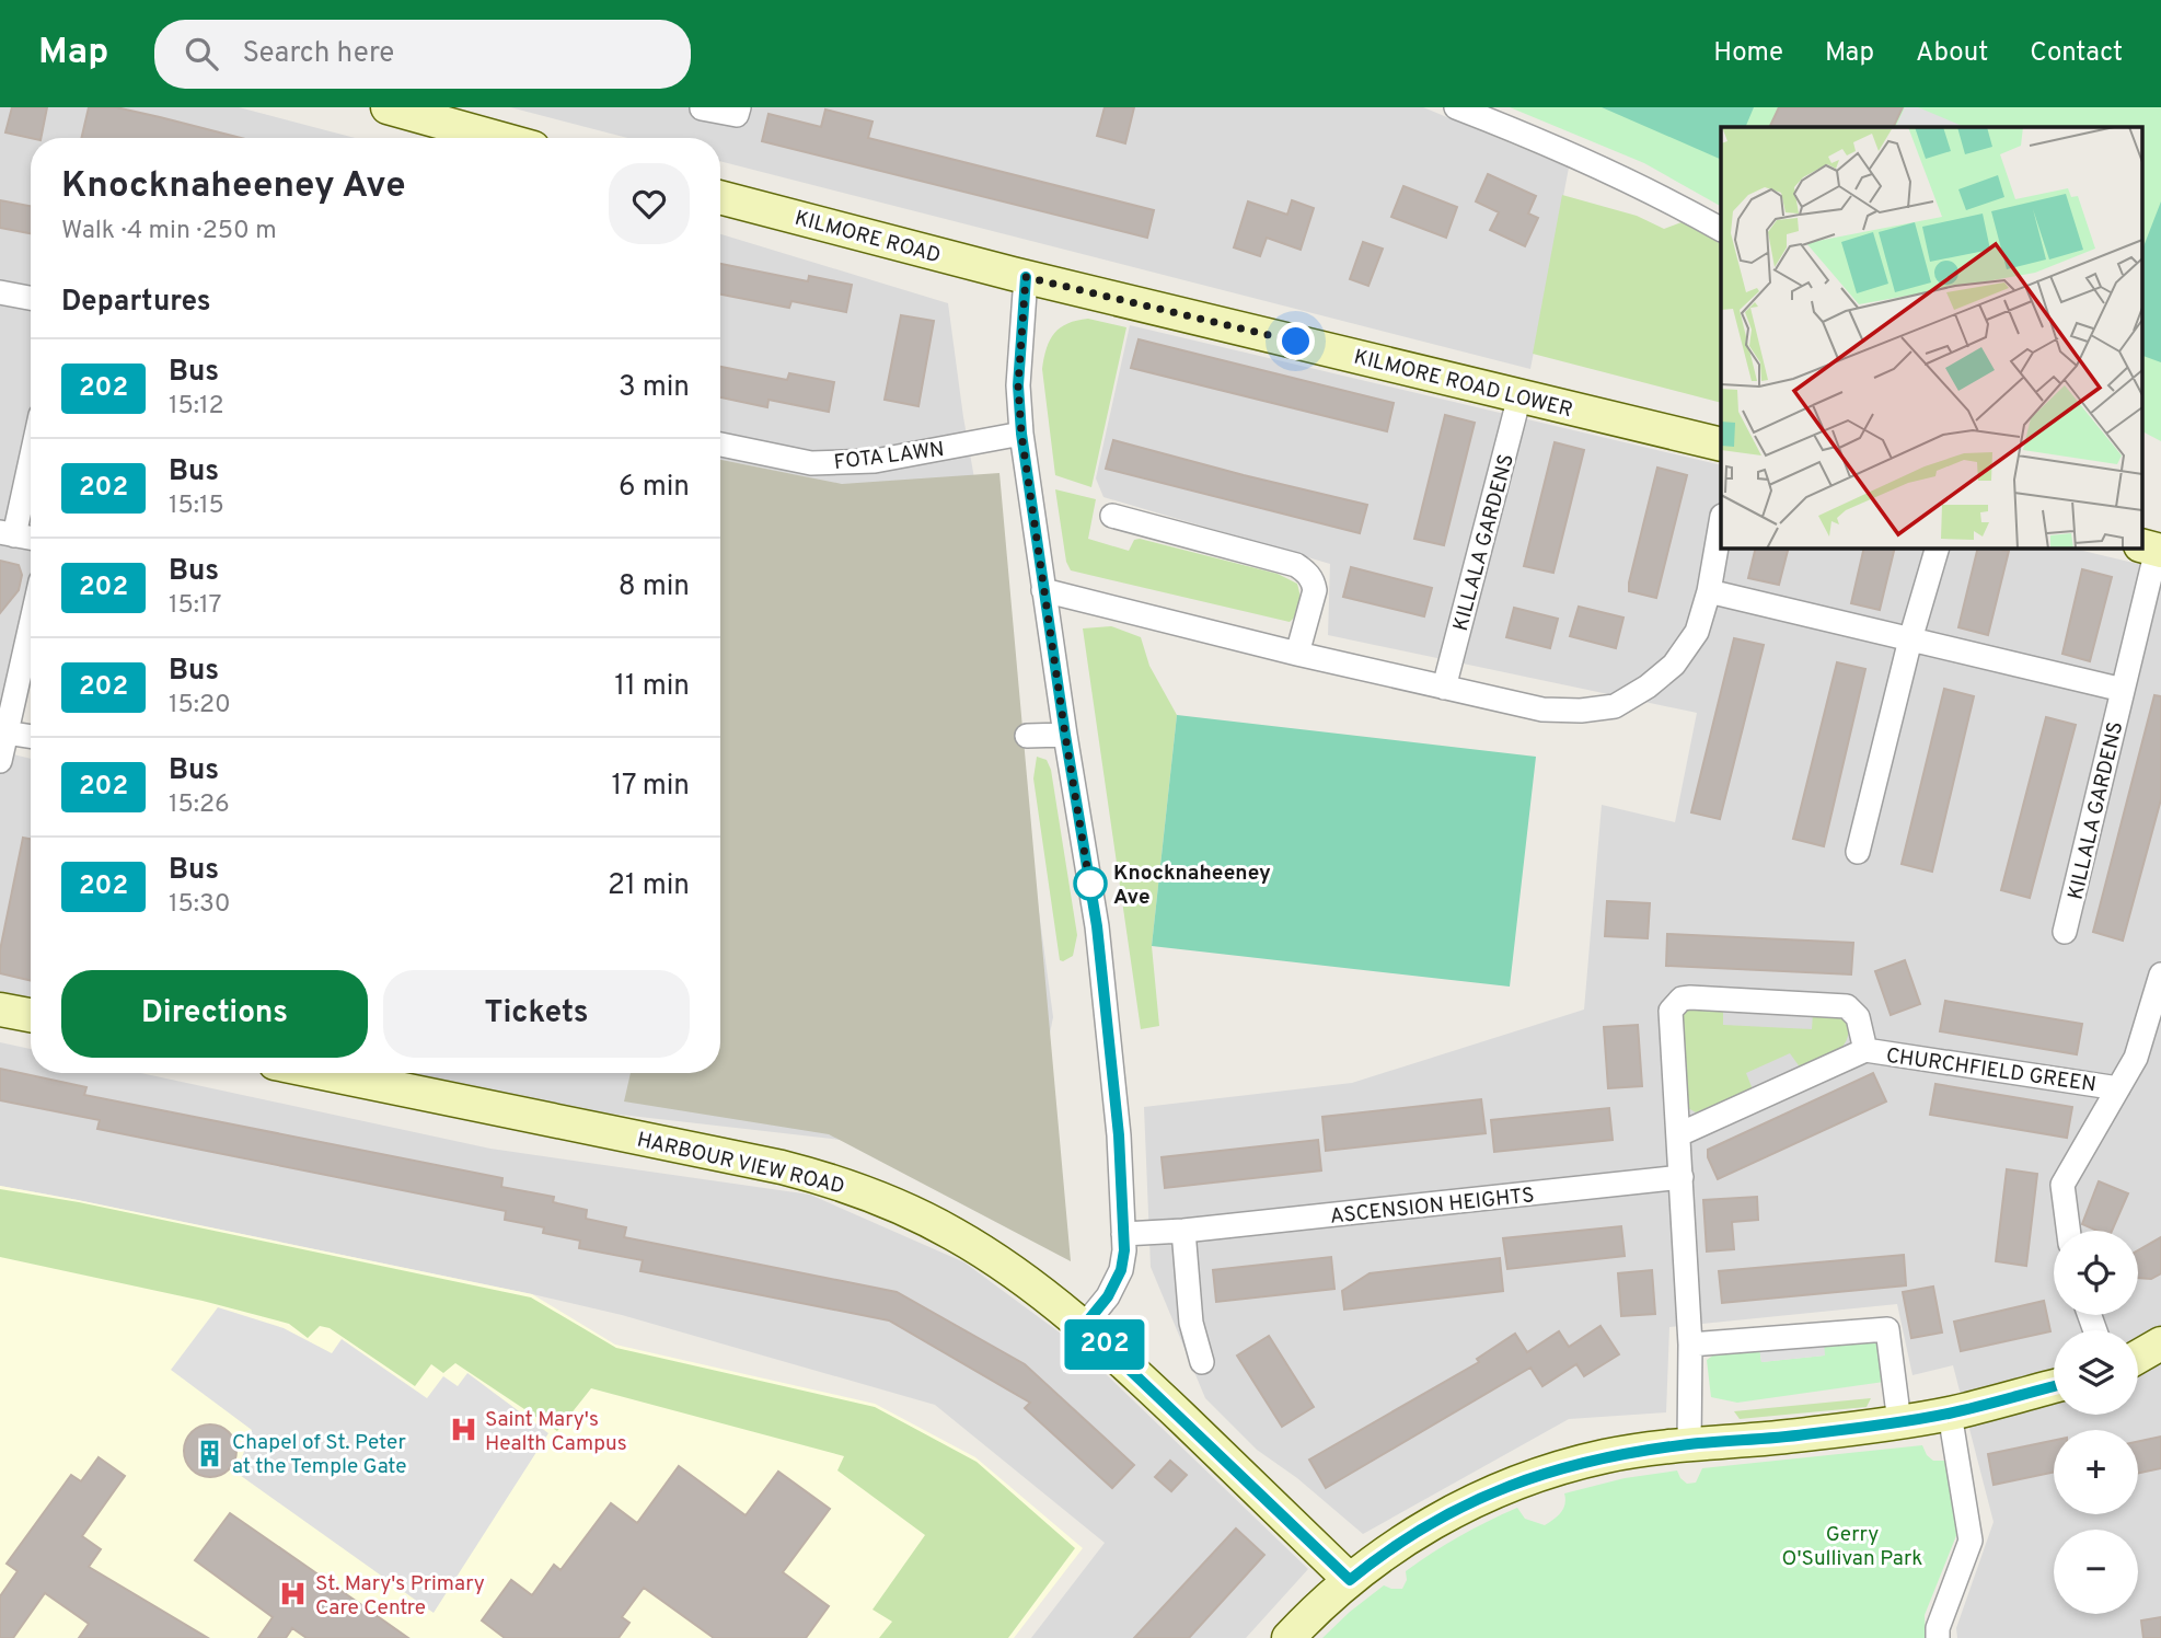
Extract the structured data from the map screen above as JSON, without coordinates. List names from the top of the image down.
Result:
{
  "streets": {
    "street": [
      "KILMORE ROAD",
      "KILMORE ROAD LOWER",
      "FOTA LAWN",
      "KILLALA GARDENS",
      "CHURCHFIELD GREEN",
      "HARBOUR VIEW ROAD",
      "ASCENSION HEIGHTS"
    ]
  },
  "crossings": [
    ["KILMORE ROAD", "KILMORE ROAD LOWER"],
    ["KILMORE ROAD LOWER", "KILLALA GARDENS"],
    ["CHURCHFIELD GREEN", "ASCENSION HEIGHTS"]
  ],
  "parks": ["Gerry O'Sullivan Park"],
  "places": {
    "other": ["Knocknaheeney Ave"],
    "hospital": ["Saint Mary's Health Campus", "St. Mary's Primary Care Centre"],
    "building": ["Chapel of St. Peter at the Temple Gate"]
  },
  "lines": ["bus line 202"],
  "page": {
    "header": "Map",
    "search": "Search here",
    "nav": [
      "Home",
      "Map",
      "About",
      "Contact"
    ],
    "on_map": "202",
    "heading": [
      ["Knocknaheeney Ave", "Walk · 4 min · 250 m"],
      "Departures"
    ],
    "list": [
      {
        "mark": "202",
        "name": "Bus",
        "note": "15:12",
        "value": "3 min"
      },
      {
        "mark": "202",
        "name": "Bus",
        "note": "15:15",
        "value": "6 min"
      },
      {
        "mark": "202",
        "name": "Bus",
        "note": "15:17",
        "value": "8 min"
      },
      {
        "mark": "202",
        "name": "Bus",
        "note": "15:20",
        "value": "11 min"
      },
      {
        "mark": "202",
        "name": "Bus",
        "note": "15:26",
        "value": "17 min"
      },
      {
        "mark": "202",
        "name": "Bus",
        "note": "15:30",
        "value": "21 min"
      }
    ],
    "buttons": ["Directions", "Tickets"],
    "map_buttons": ["+", "−"]
  }
}
